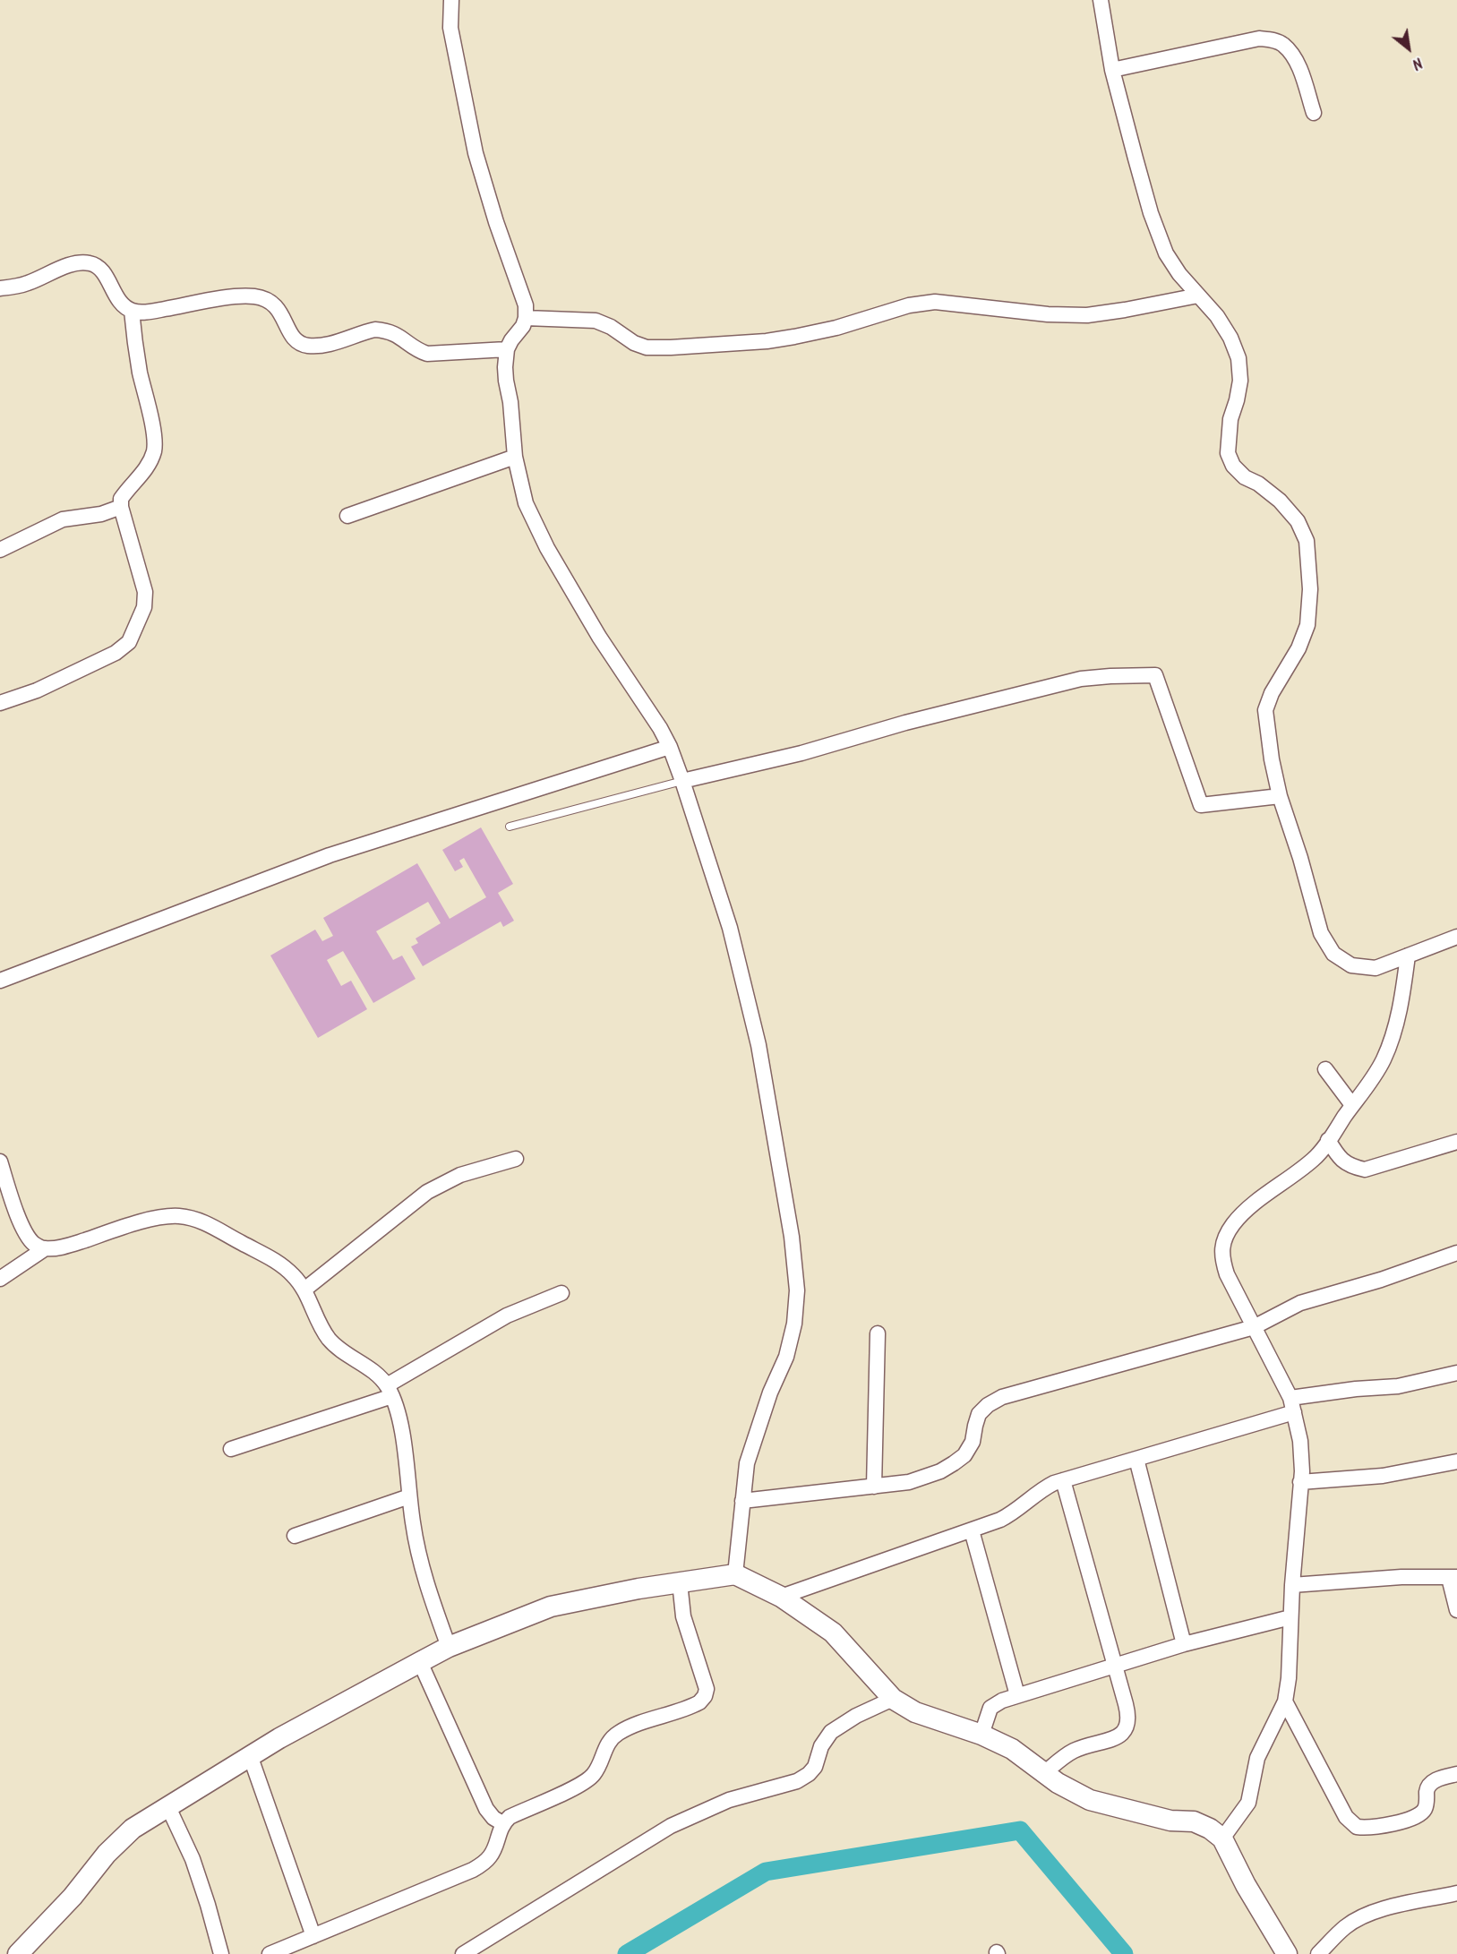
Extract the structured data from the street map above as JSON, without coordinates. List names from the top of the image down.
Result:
{
  "north": "bottom right"
}
